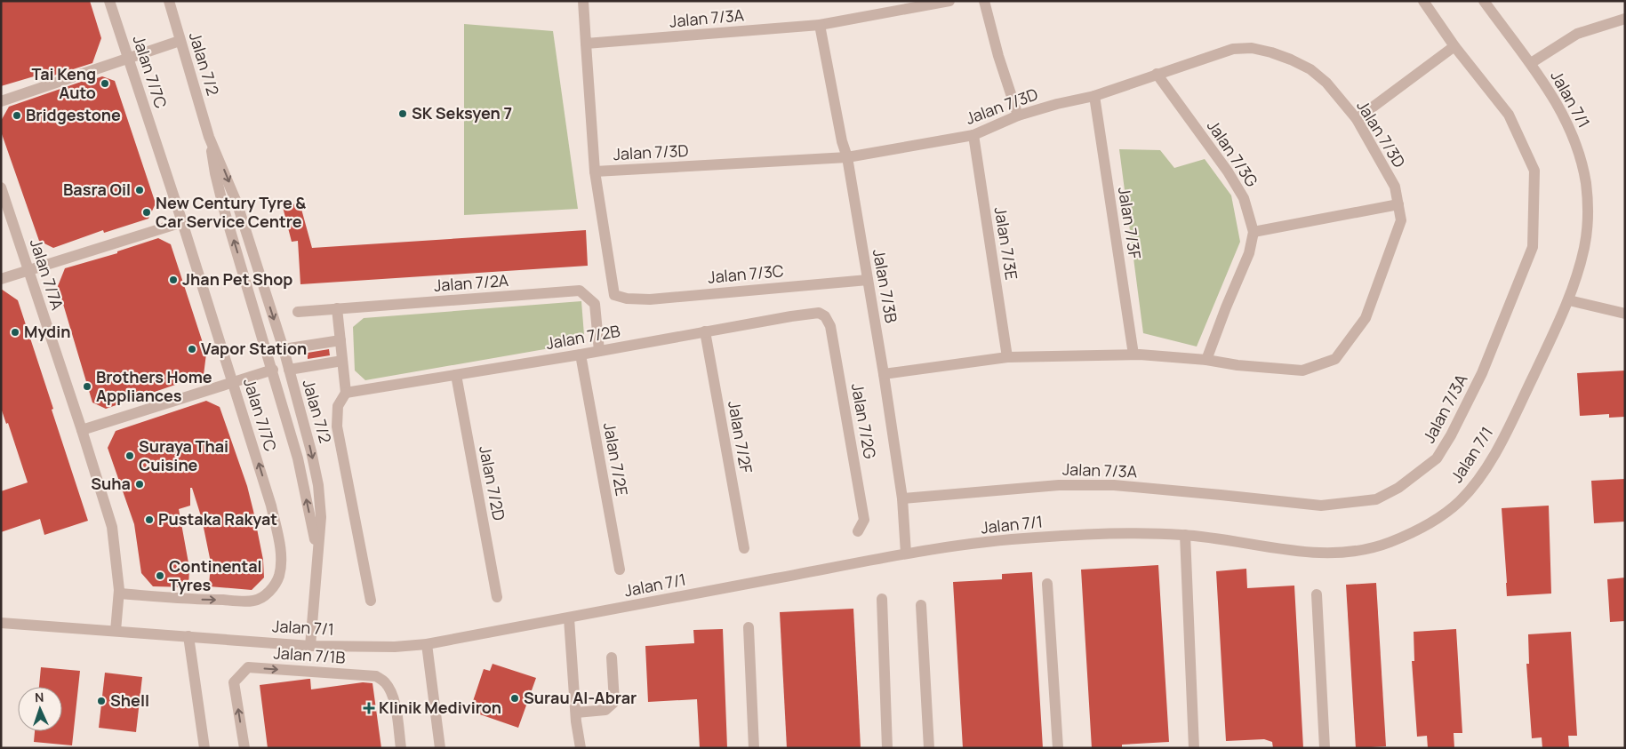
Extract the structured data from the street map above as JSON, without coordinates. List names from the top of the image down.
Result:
{
  "streets": {
    "street": [
      "Jalan 7/3A",
      "Jalan 7/2",
      "Jalan 7/7C",
      "Jalan 7/1",
      "Jalan 7/3D",
      "Jalan 7/3G",
      "Jalan 7/3F",
      "Jalan 7/3E",
      "Jalan 7/7A",
      "Jalan 7/3C",
      "Jalan 7/2A",
      "Jalan 7/3B",
      "Jalan 7/2B",
      "Jalan 7/2G",
      "Jalan 7/2F",
      "Jalan 7/2E",
      "Jalan 7/2D",
      "Jalan 7/1B"
    ]
  },
  "crossings": [
    ["Jalan 7/3A", "Jalan 7/3B"],
    ["Jalan 7/2", "Jalan 7/1"],
    ["Jalan 7/7C", "Jalan 7/7A"],
    ["Jalan 7/1", "Jalan 7/7A"],
    ["Jalan 7/1", "Jalan 7/3B"],
    ["Jalan 7/3D", "Jalan 7/3G"],
    ["Jalan 7/3D", "Jalan 7/3F"],
    ["Jalan 7/3D", "Jalan 7/3E"],
    ["Jalan 7/3D", "Jalan 7/3C"],
    ["Jalan 7/3D", "Jalan 7/3B"],
    ["Jalan 7/3C", "Jalan 7/3B"],
    ["Jalan 7/2A", "Jalan 7/2B"],
    ["Jalan 7/2B", "Jalan 7/2G"],
    ["Jalan 7/2B", "Jalan 7/2F"],
    ["Jalan 7/2B", "Jalan 7/2E"],
    ["Jalan 7/2B", "Jalan 7/2D"]
  ],
  "places": {
    "other": [
      "Tai Keng Auto",
      "SK Seksyen 7",
      "Bridgestone",
      "Basra Oil",
      "New Century Tyre & Car Service Centre",
      "Jhan Pet Shop",
      "Mydin",
      "Vapor Station",
      "Brothers Home Appliances",
      "Suraya Thai Cuisine",
      "Suha",
      "Pustaka Rakyat",
      "Continental Tyres",
      "Surau Al-Abrar",
      "Shell"
    ],
    "health": ["Klinik Mediviron"]
  },
  "north": "top"
}
